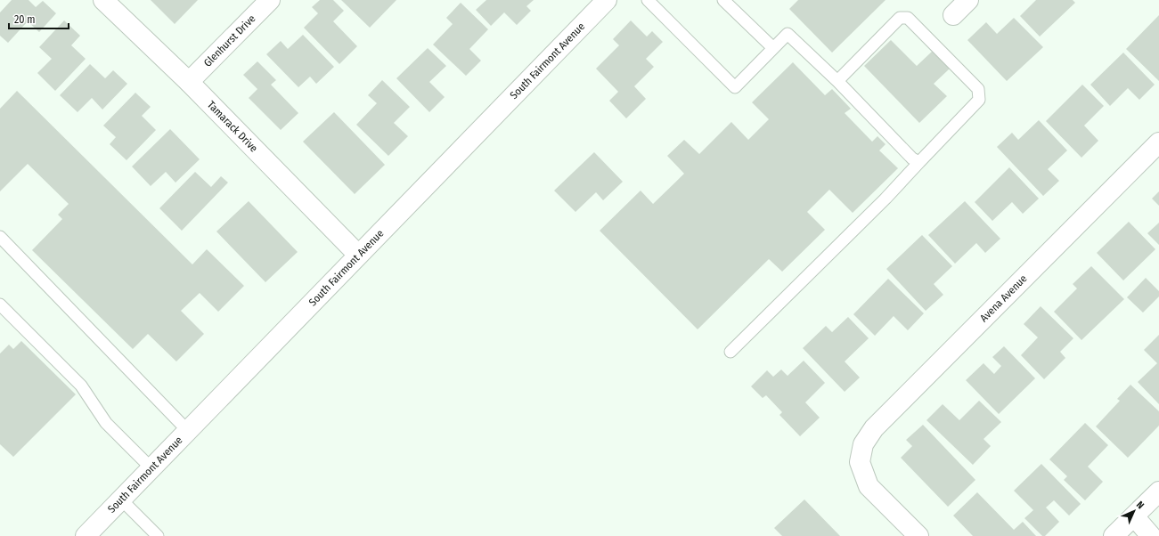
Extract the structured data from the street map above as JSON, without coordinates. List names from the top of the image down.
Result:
{
  "streets": {
    "street": [
      "Glenhurst Drive",
      "South Fairmont Avenue",
      "Tamarack Drive",
      "Avena Avenue"
    ]
  },
  "crossings": [
    ["Glenhurst Drive", "Tamarack Drive"],
    ["South Fairmont Avenue", "Tamarack Drive"]
  ],
  "scale_bar": "20 m",
  "north": "top right"
}
